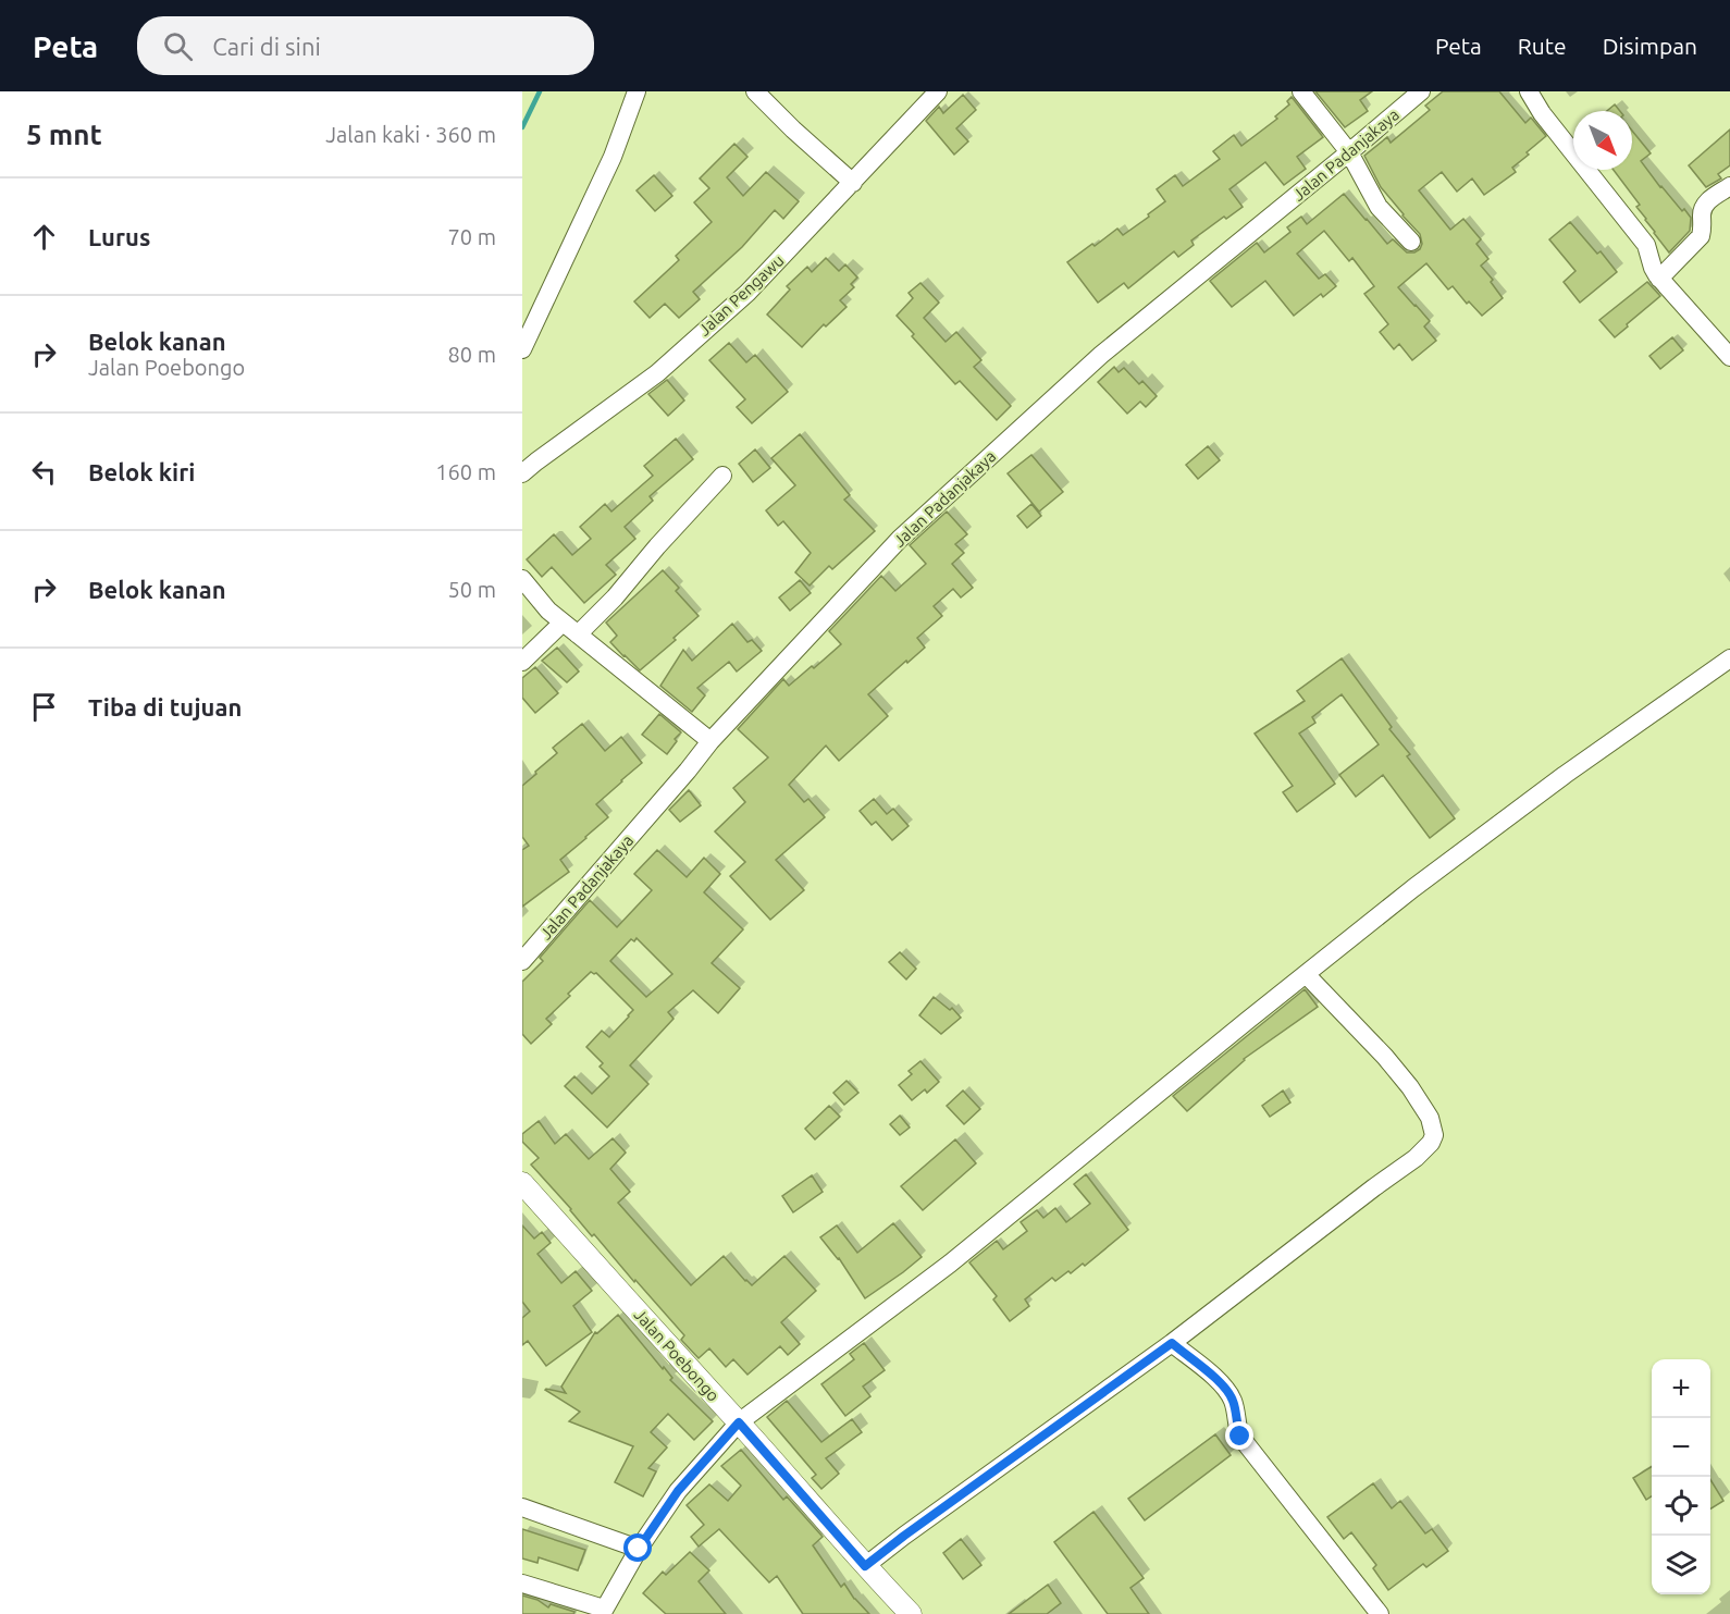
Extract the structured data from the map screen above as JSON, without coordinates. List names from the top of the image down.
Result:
{
  "streets": {
    "main road": ["Jalan Poebongo"],
    "street": ["Jalan Padanjakaya", "Jalan Pengawu"]
  },
  "north": "bottom right",
  "page": {
    "header": "Peta",
    "search": "Cari di sini",
    "nav": ["Peta", "Rute", "Disimpan"],
    "heading": ["5 mnt", "Jalan kaki · 360 m"],
    "list": [
      ["Lurus", "70 m"],
      ["Belok kanan", "Jalan Poebongo", "80 m"],
      ["Belok kiri", "160 m"],
      ["Belok kanan", "50 m"],
      "Tiba di tujuan"
    ],
    "map_buttons": ["+", "−"]
  }
}
